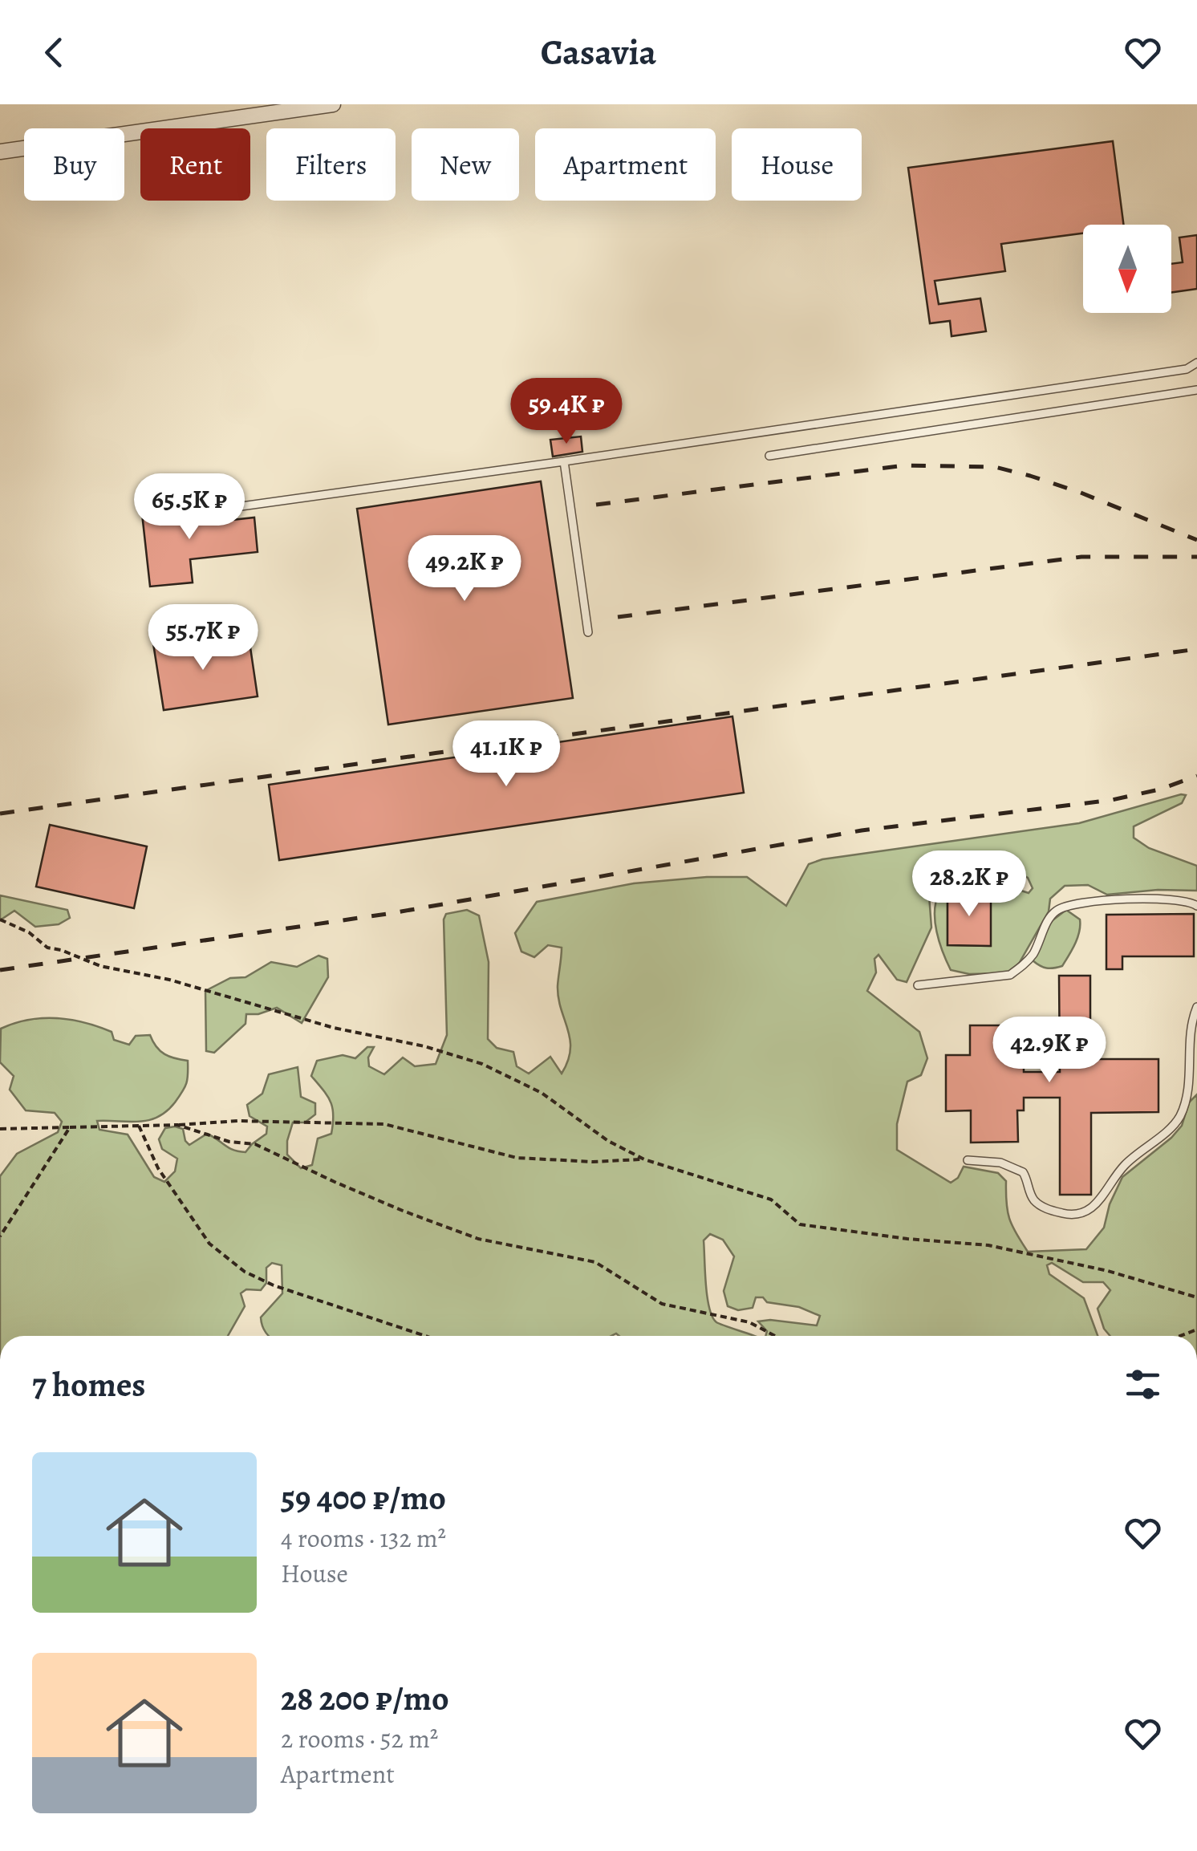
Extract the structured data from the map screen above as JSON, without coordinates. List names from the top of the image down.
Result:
{
  "north": "bottom",
  "page": {
    "header": "Casavia",
    "chip": [
      "Buy",
      "Rent",
      "Filters",
      "New",
      "Apartment",
      "House"
    ],
    "price": [
      "59.4K ₽",
      "65.5K ₽",
      "49.2K ₽",
      "55.7K ₽",
      "41.1K ₽",
      "28.2K ₽",
      "42.9K ₽"
    ],
    "heading": "7 homes",
    "list": [
      {
        "name": "59 400 ₽/mo",
        "note": "4 rooms · 132 m² · House"
      },
      {
        "name": "28 200 ₽/mo",
        "note": "2 rooms · 52 m² · Apartment"
      }
    ]
  }
}
